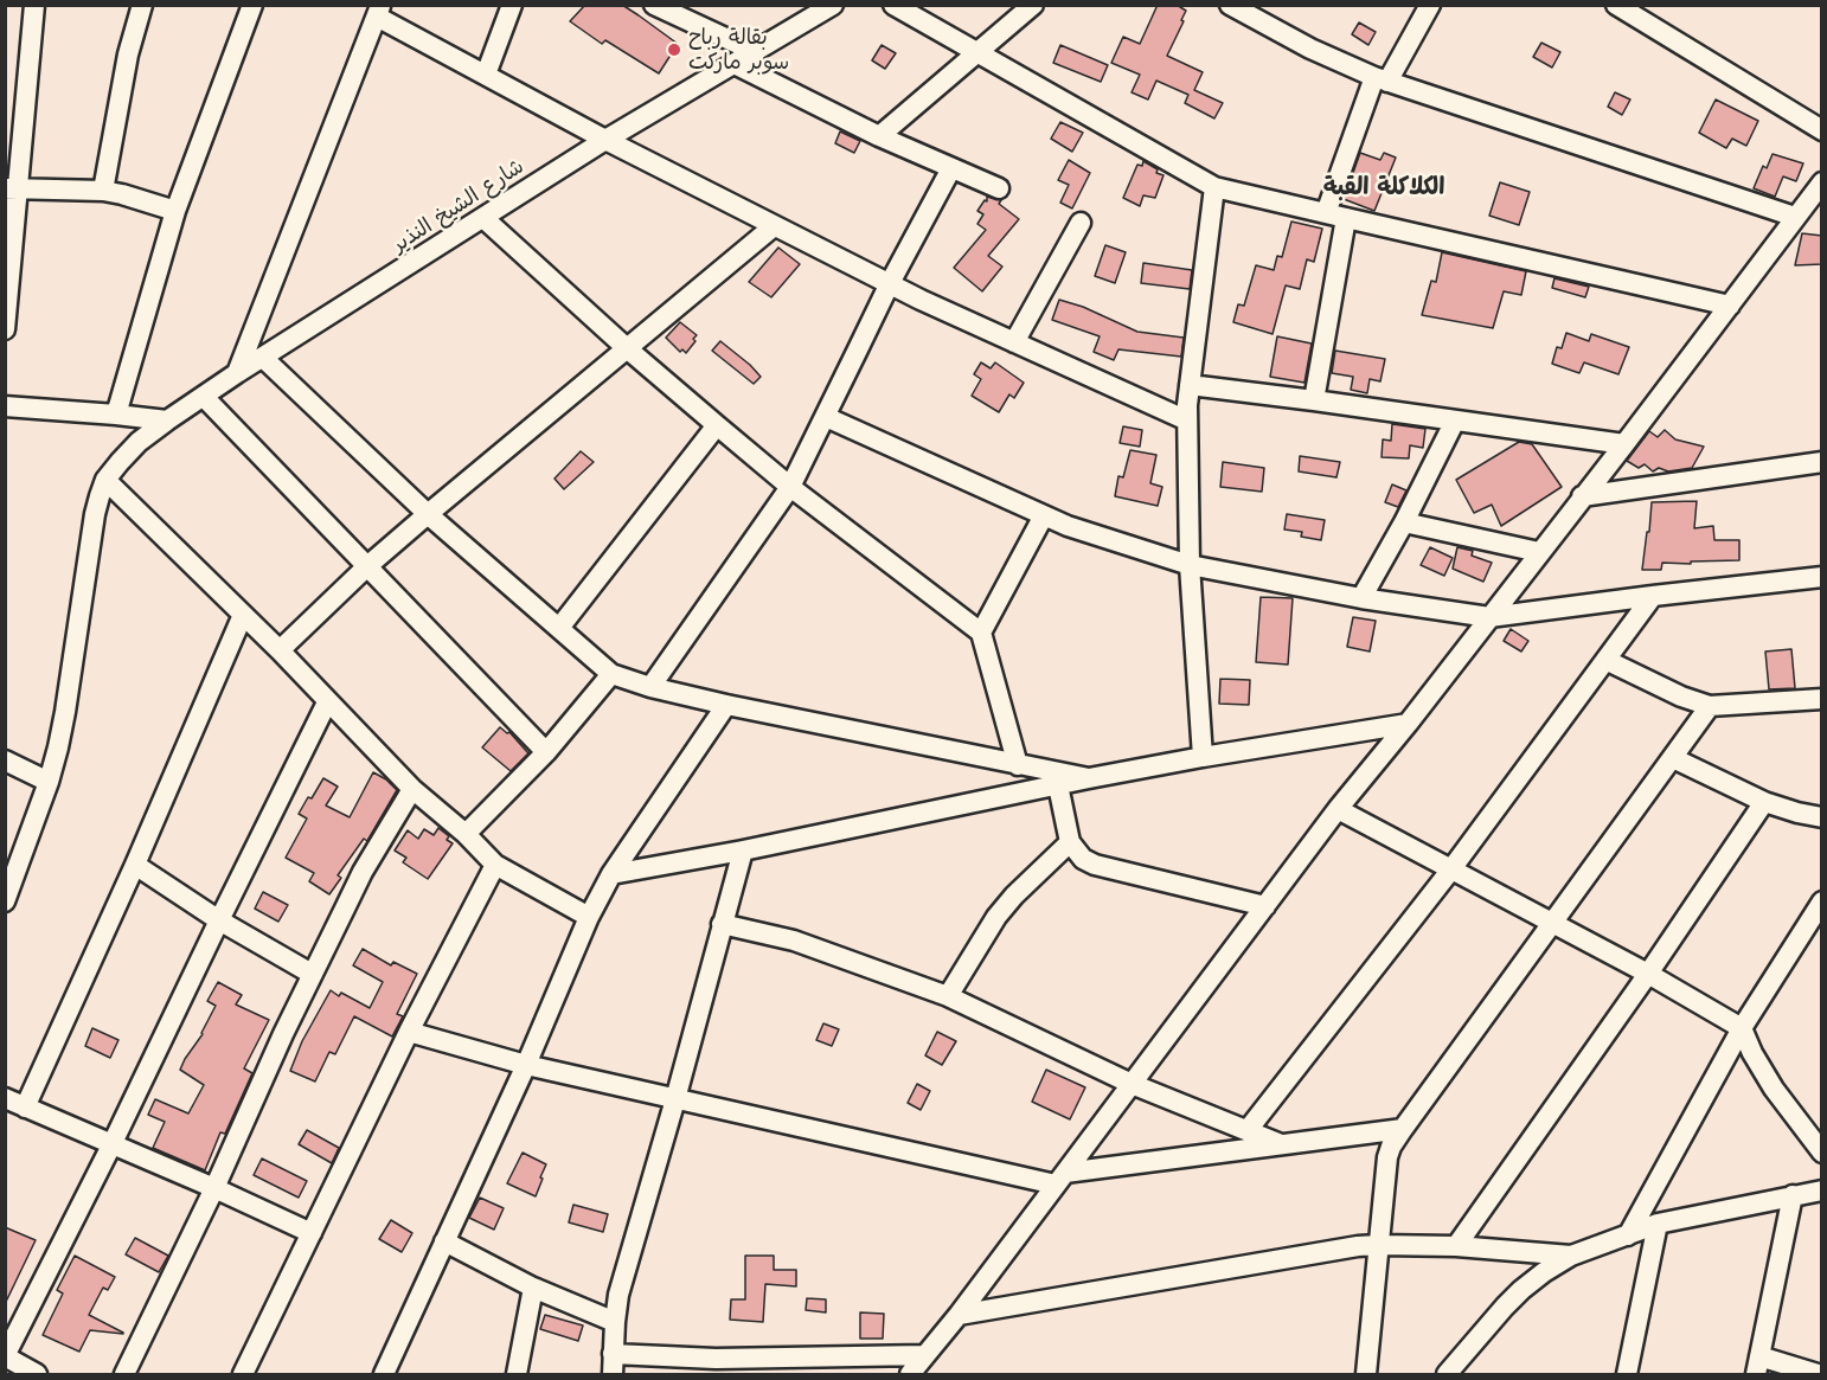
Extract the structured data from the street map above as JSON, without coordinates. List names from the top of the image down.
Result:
{
  "streets": {
    "street": ["شارع الشيخ النذير"]
  },
  "districts": ["الكلاكلة القبة"],
  "places": ["بقالة رباح سوبر ماركت"]
}
